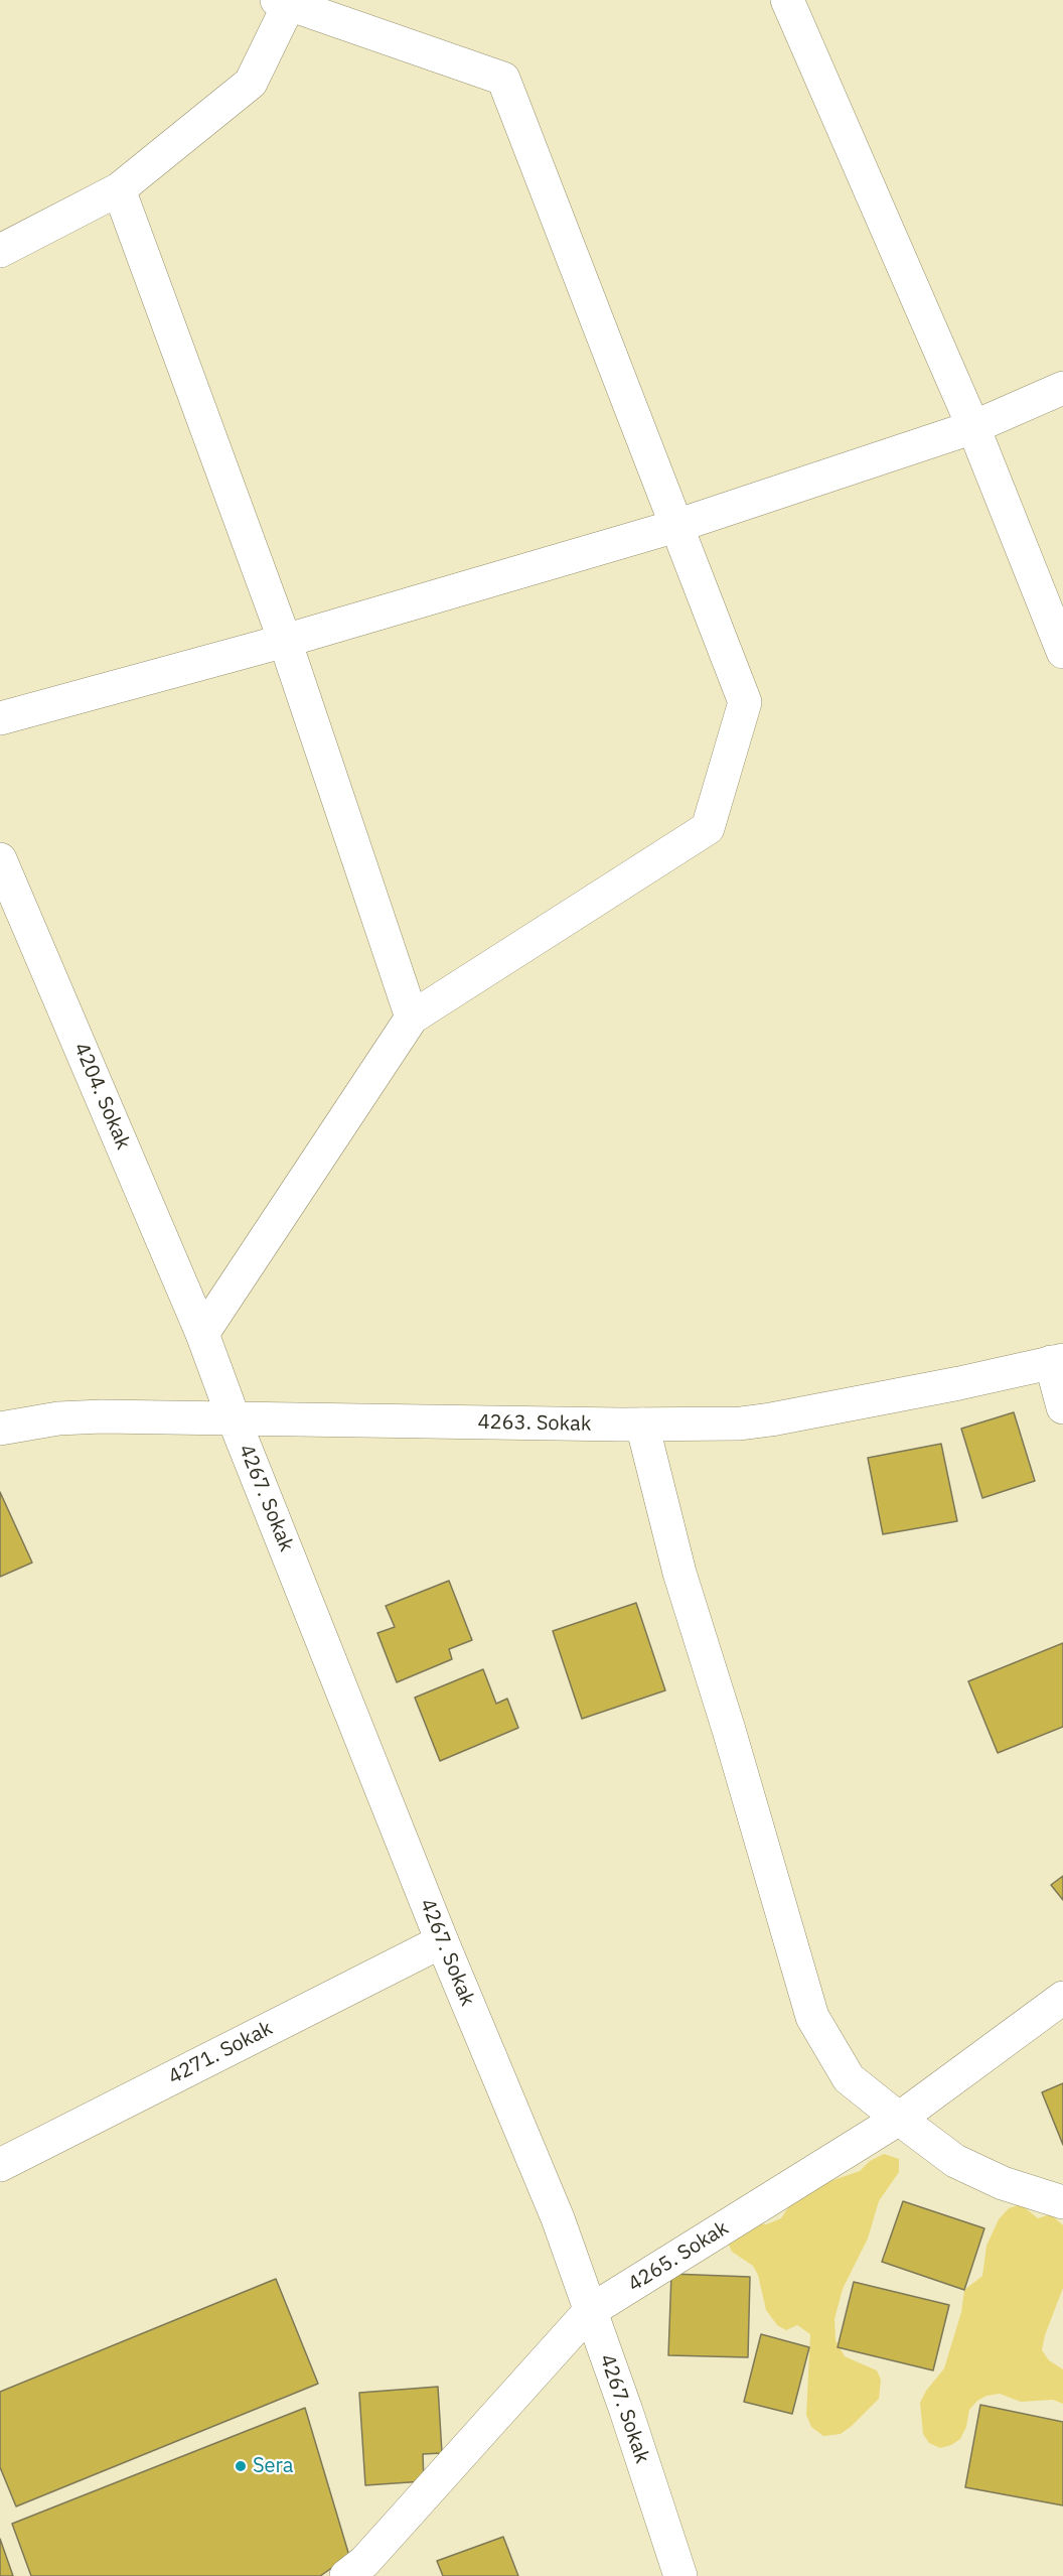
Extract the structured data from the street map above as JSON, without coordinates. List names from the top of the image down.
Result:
{
  "streets": {
    "street": [
      "4204. Sokak",
      "4263. Sokak",
      "4267. Sokak",
      "4271. Sokak",
      "4265. Sokak"
    ]
  },
  "crossings": [
    ["4204. Sokak", "4267. Sokak"],
    ["4263. Sokak", "4267. Sokak"],
    ["4267. Sokak", "4271. Sokak"],
    ["4267. Sokak", "4265. Sokak"]
  ],
  "places": ["Sera"]
}
